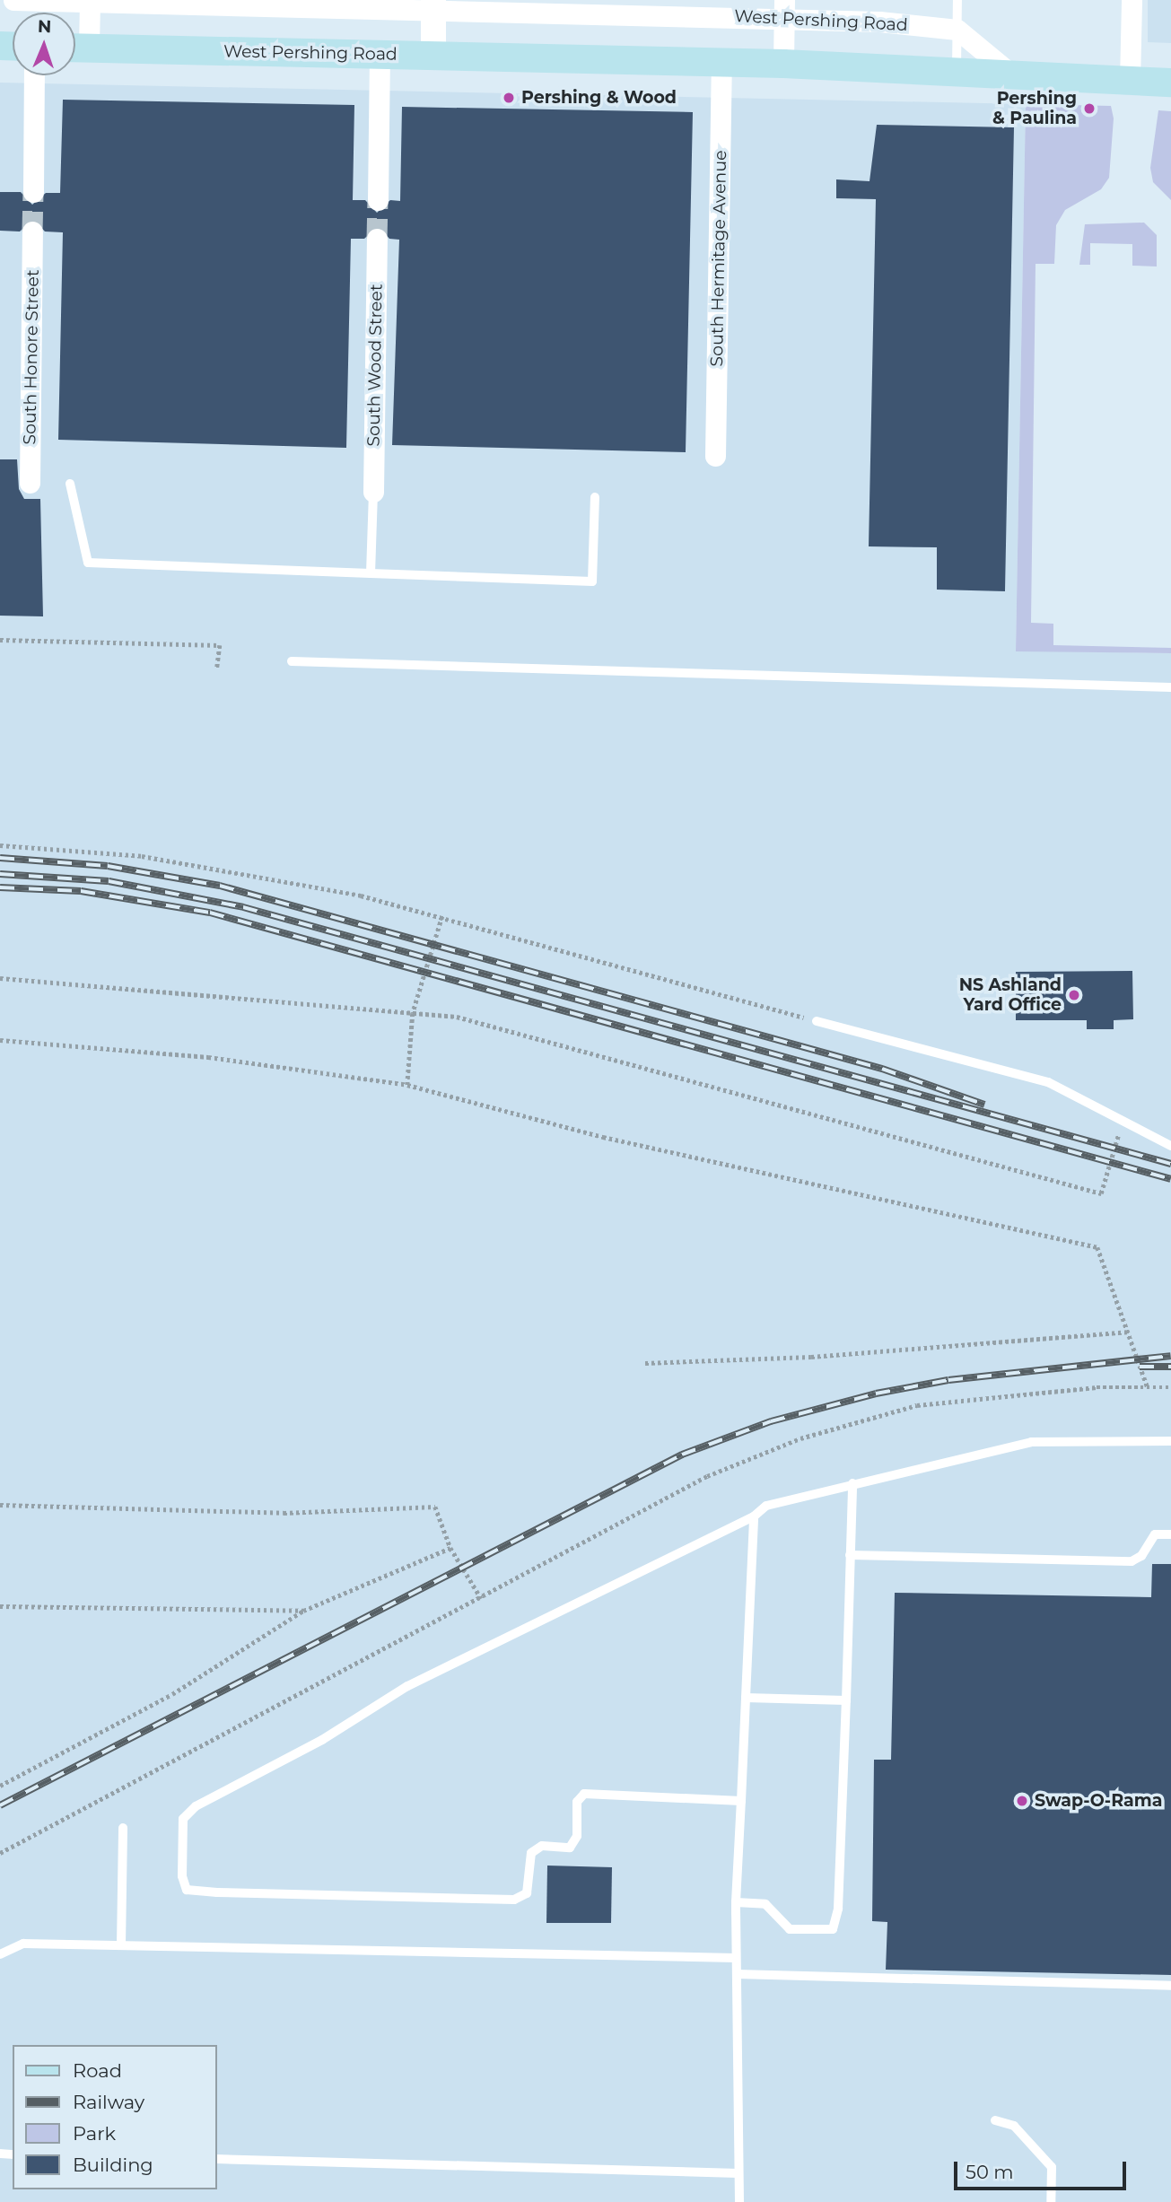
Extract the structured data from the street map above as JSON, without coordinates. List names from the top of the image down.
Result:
{
  "streets": {
    "main road": ["West Pershing Road"],
    "street": ["South Hermitage Avenue", "South Honore Street", "South Wood Street"]
  },
  "crossings": [
    ["West Pershing Road", "South Hermitage Avenue"]
  ],
  "places": [
    "Pershing & Wood",
    "Pershing & Paulina",
    "NS Ashland Yard Office",
    "Swap-O-Rama"
  ],
  "legend": [
    "Road",
    "Railway",
    "Park",
    "Building"
  ],
  "scale_bar": "50 m",
  "north": "top"
}
